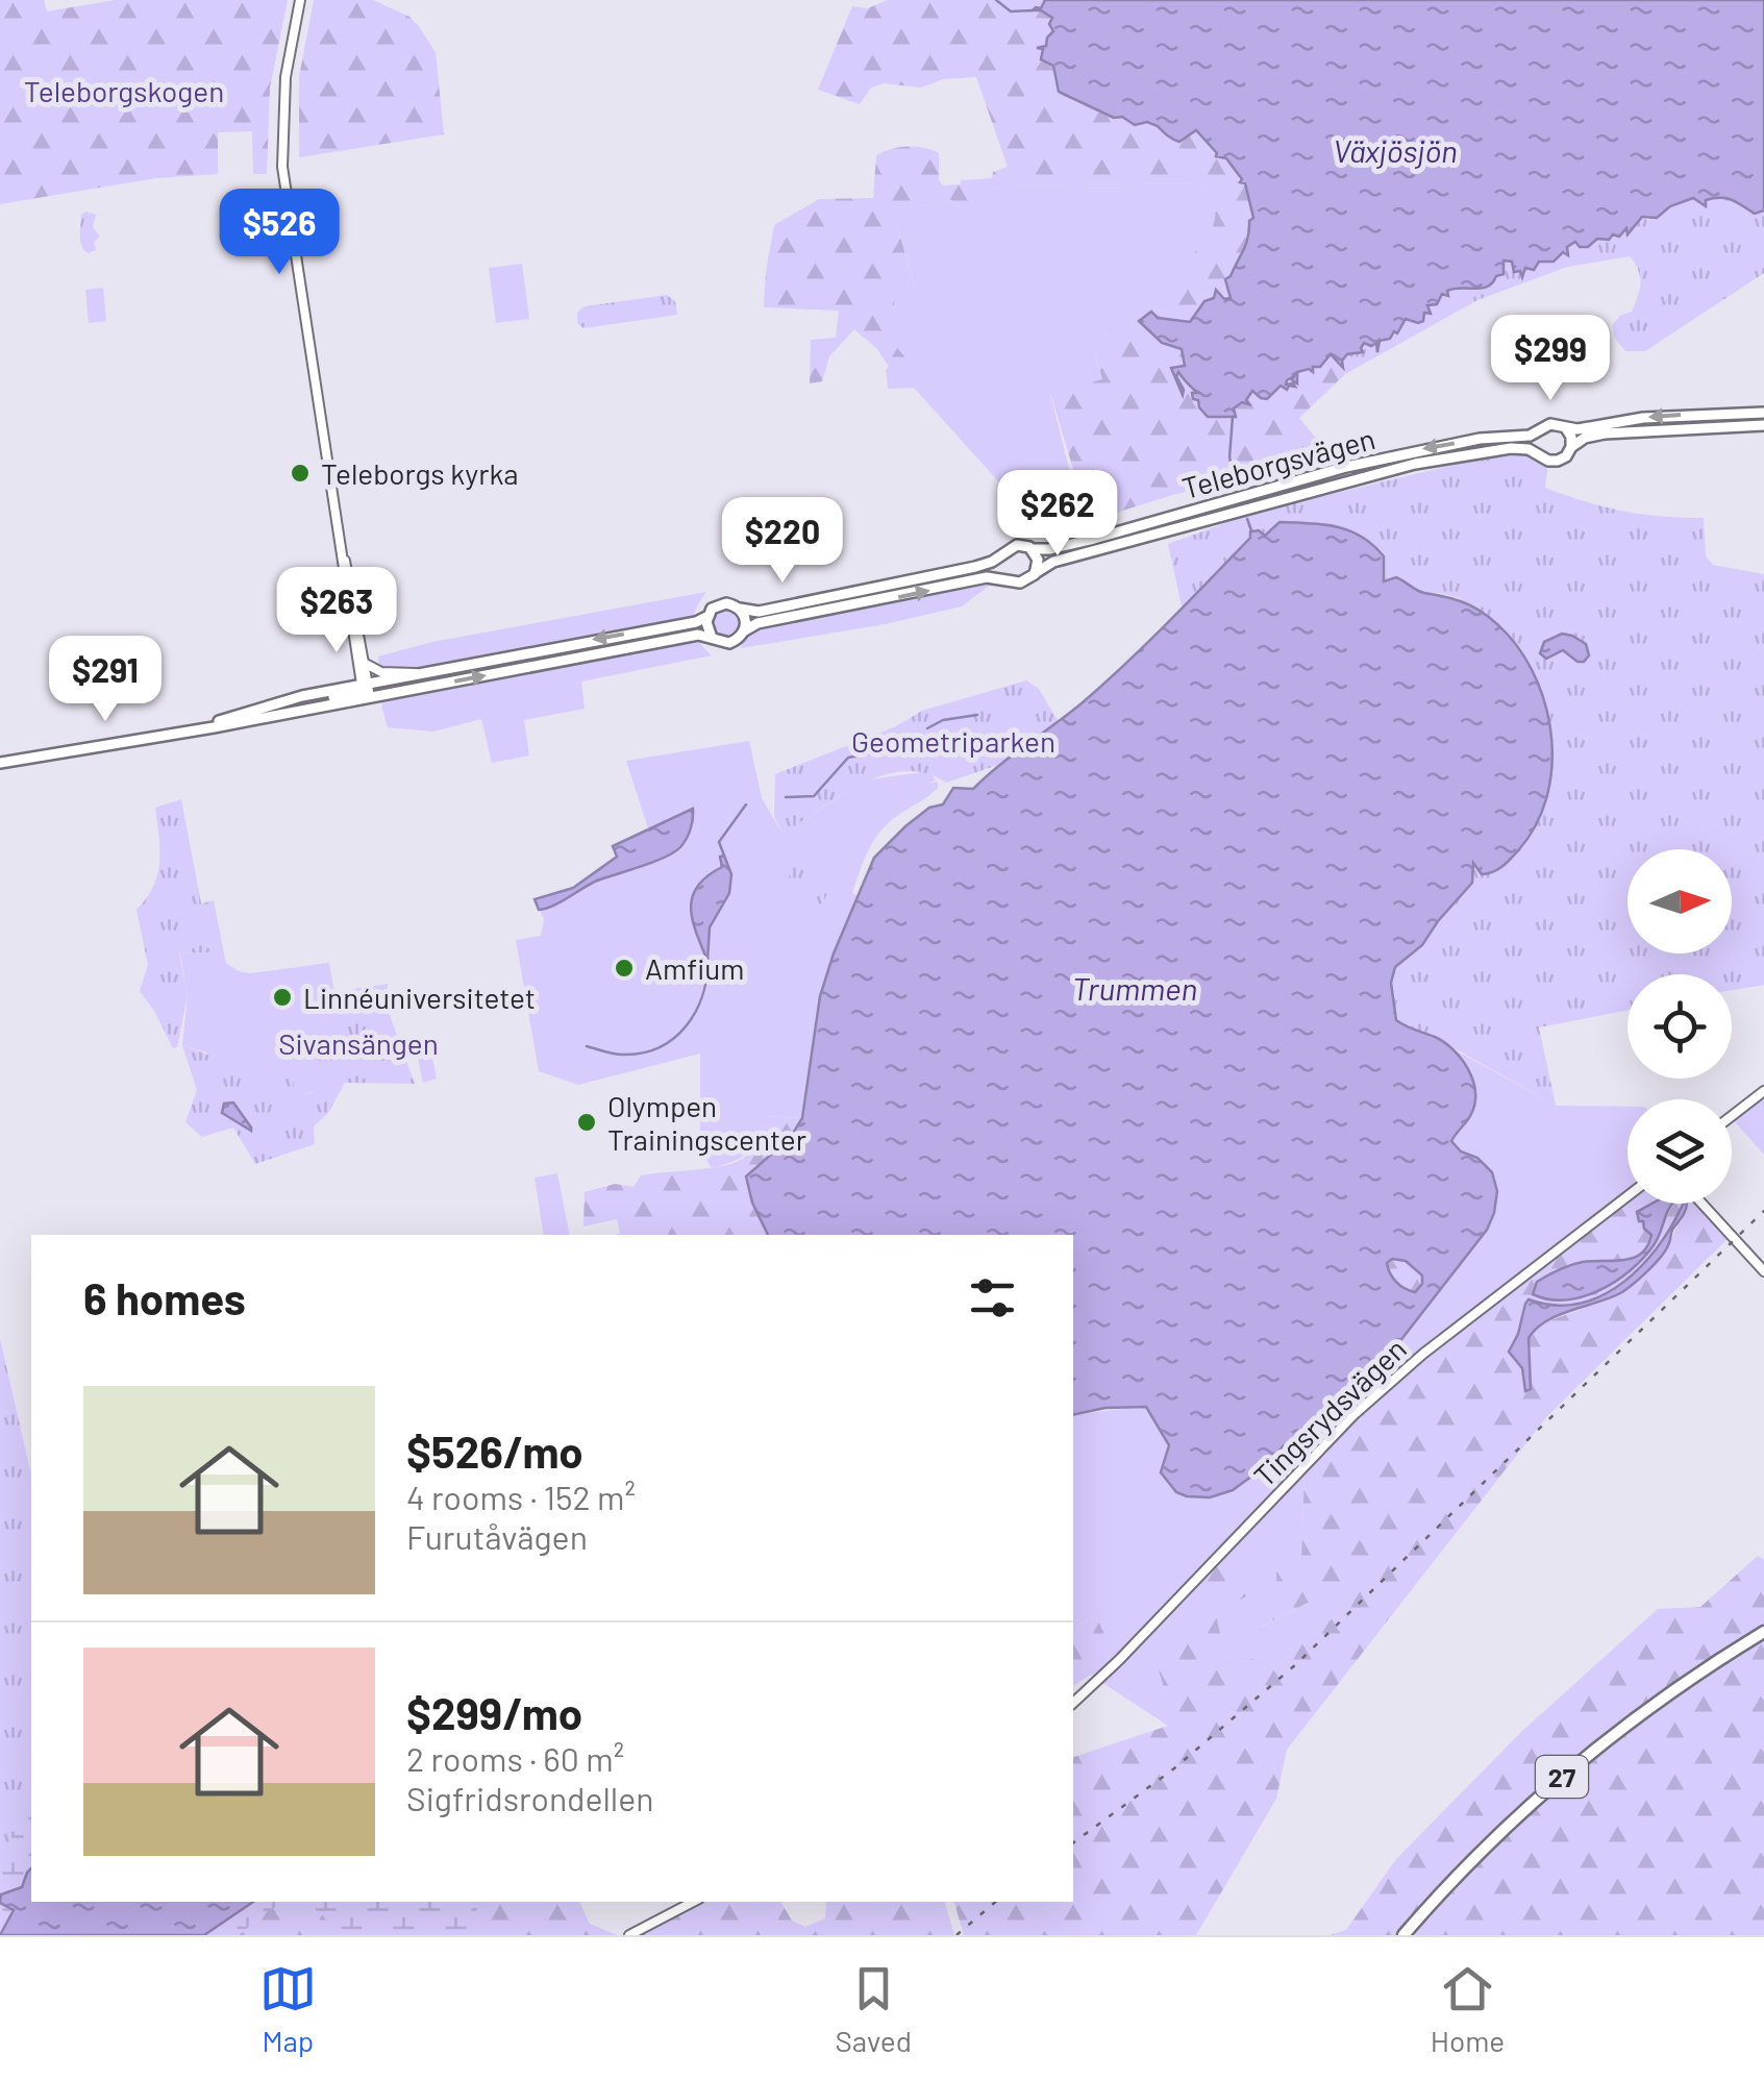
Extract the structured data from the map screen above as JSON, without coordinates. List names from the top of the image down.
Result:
{
  "streets": {
    "main road": ["Teleborgsvägen", "27"],
    "street": ["Tingsrydsvägen"]
  },
  "water": ["Växjösjön", "Trummen"],
  "parks": ["Teleborgskogen", "Geometriparken", "Sivansängen"],
  "places": [
    "Teleborgs kyrka",
    "Amfium",
    "Linnéuniversitetet",
    "Olympen Trainingscenter"
  ],
  "north": "right",
  "page": {
    "price": [
      "$526",
      "$299",
      "$262",
      "$220",
      "$263",
      "$291"
    ],
    "heading": "6 homes",
    "list": [
      {
        "name": "$526/mo",
        "note": "4 rooms · 152 m² · Furutåvägen"
      },
      {
        "name": "$299/mo",
        "note": "2 rooms · 60 m² · Sigfridsrondellen"
      }
    ],
    "tabs": ["Map", "Saved", "Home"]
  }
}
